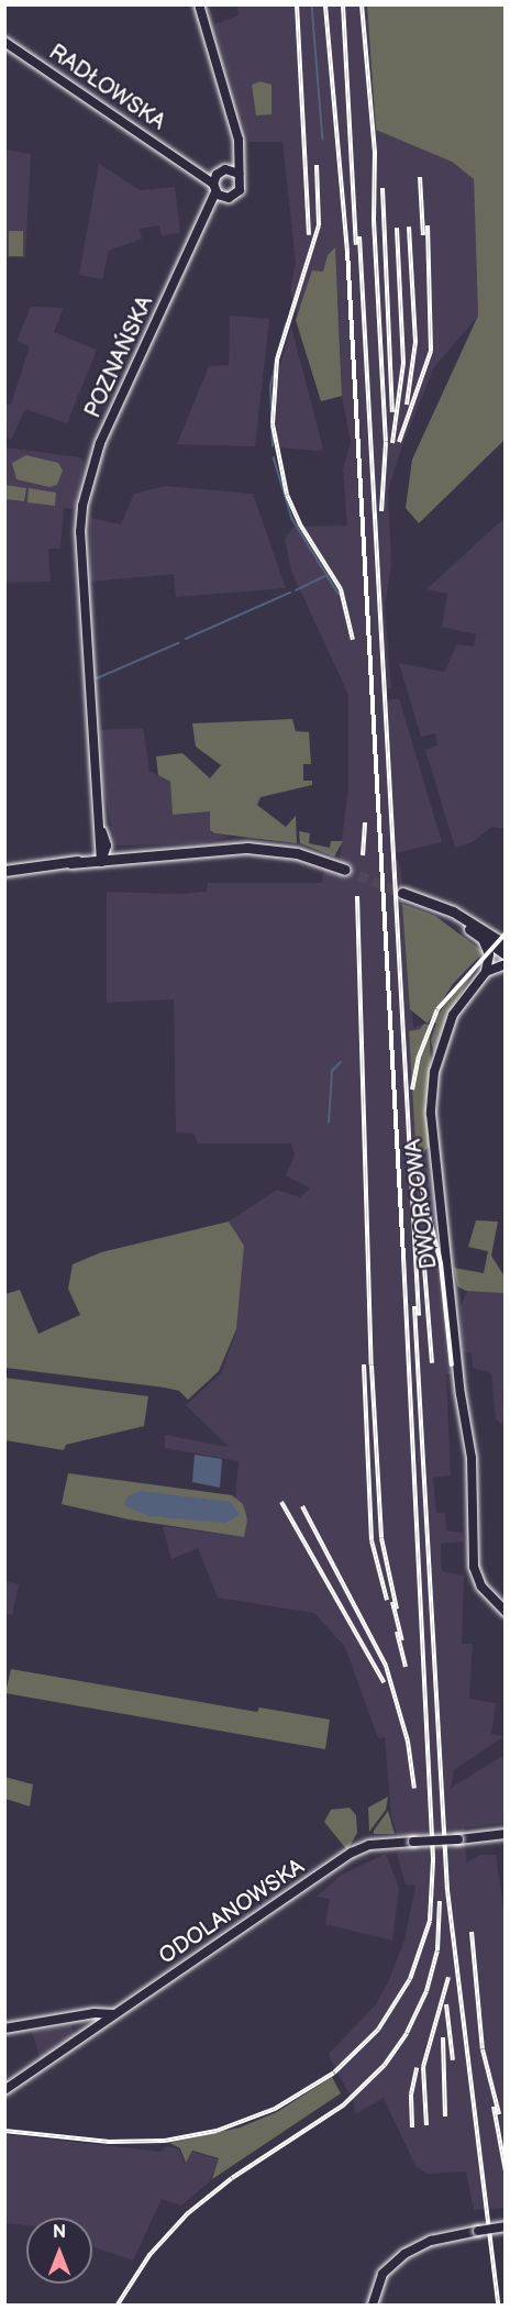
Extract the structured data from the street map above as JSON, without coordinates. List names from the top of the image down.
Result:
{
  "streets": {
    "main road": [
      "RADŁOWSKA",
      "POZNAŃSKA",
      "DWORCOWA",
      "ODOLANOWSKA"
    ]
  },
  "north": "top"
}
